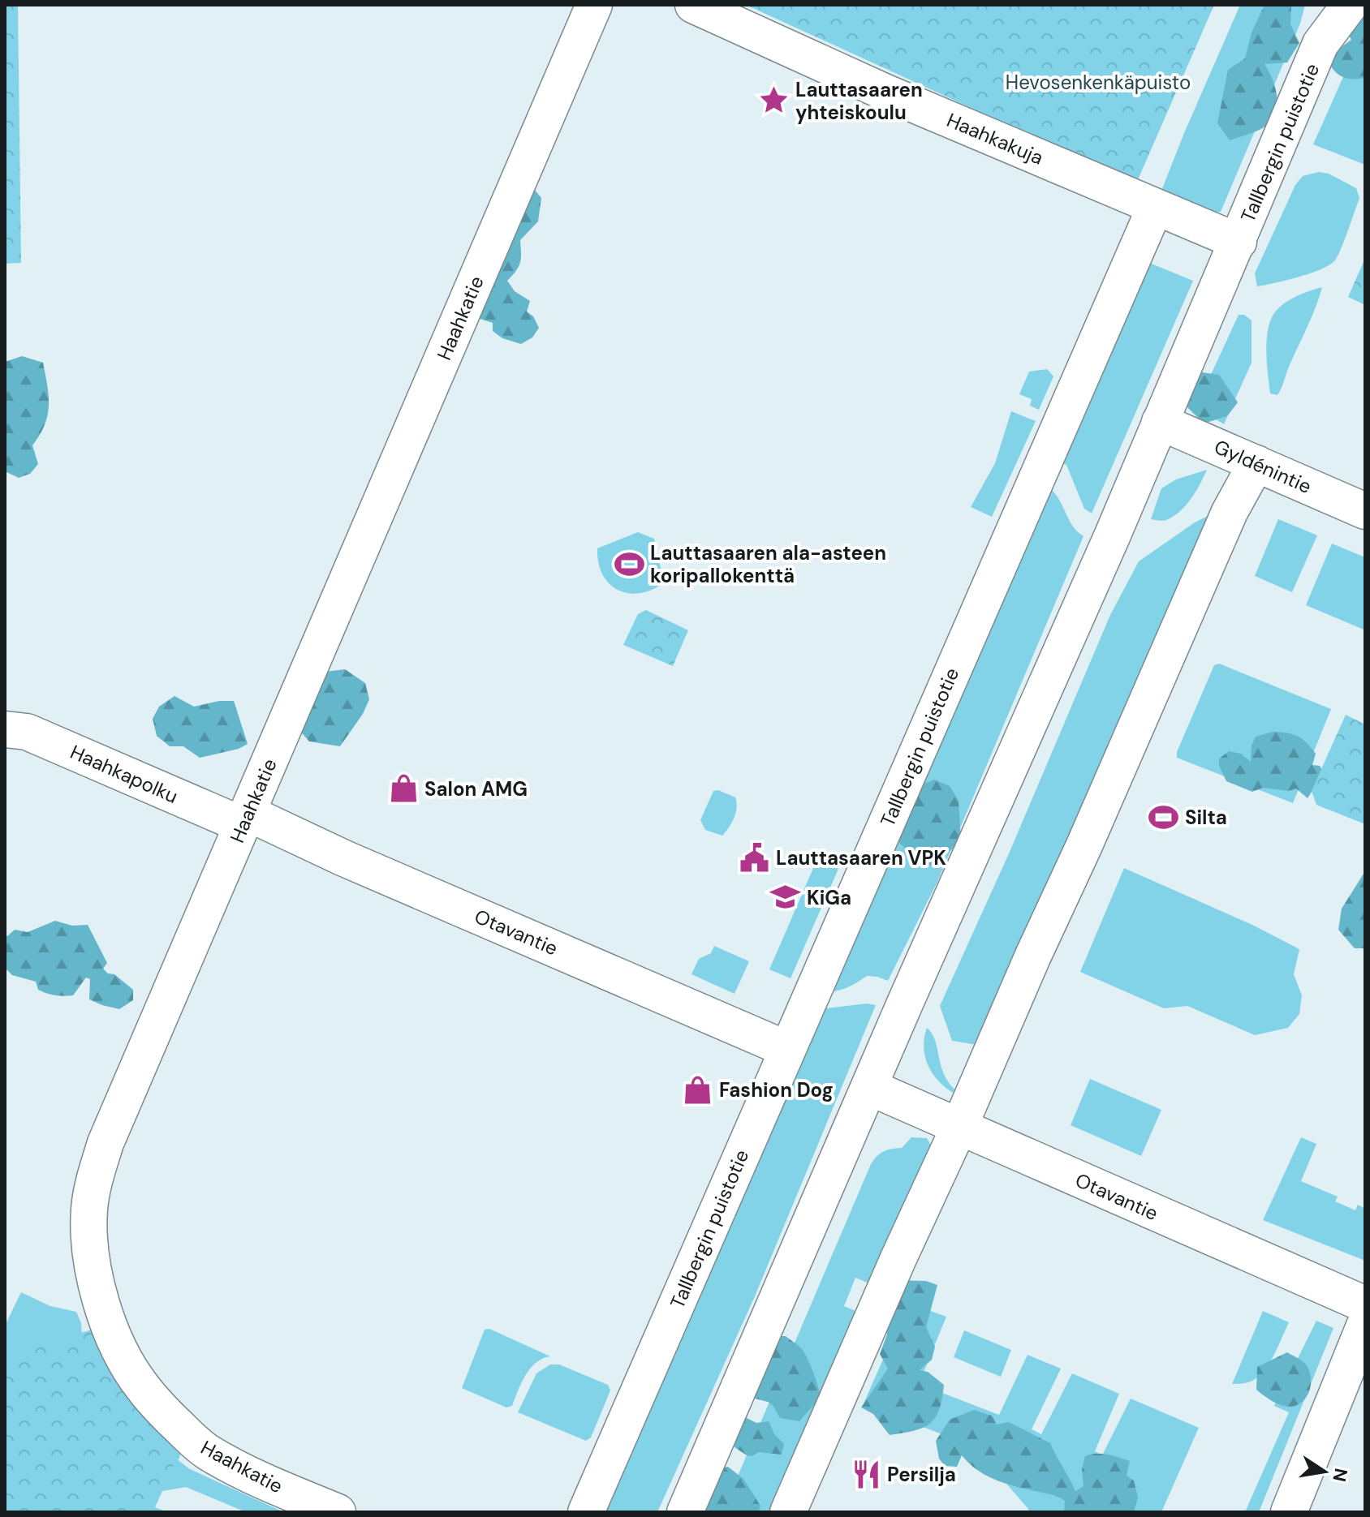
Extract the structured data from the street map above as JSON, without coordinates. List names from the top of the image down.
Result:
{
  "streets": {
    "street": [
      "Haahkakuja",
      "Tallbergin puistotie",
      "Haahkatie",
      "Gyldénintie",
      "Haahkapolku",
      "Otavantie"
    ]
  },
  "crossings": [
    ["Haahkakuja", "Tallbergin puistotie"],
    ["Tallbergin puistotie", "Gyldénintie"],
    ["Tallbergin puistotie", "Otavantie"],
    ["Haahkatie", "Haahkapolku"],
    ["Haahkatie", "Otavantie"],
    ["Haahkapolku", "Otavantie"]
  ],
  "parks": ["Hevosenkenkäpuisto"],
  "places": {
    "place": ["Lauttasaaren yhteiskoulu"],
    "sports": ["Lauttasaaren ala-asteen koripallokenttä", "Silta"],
    "shop": ["Salon AMG", "Fashion Dog"],
    "public building": ["Lauttasaaren VPK"],
    "school or university": ["KiGa"],
    "restaurant": ["Persilja"]
  },
  "north": "right"
}
